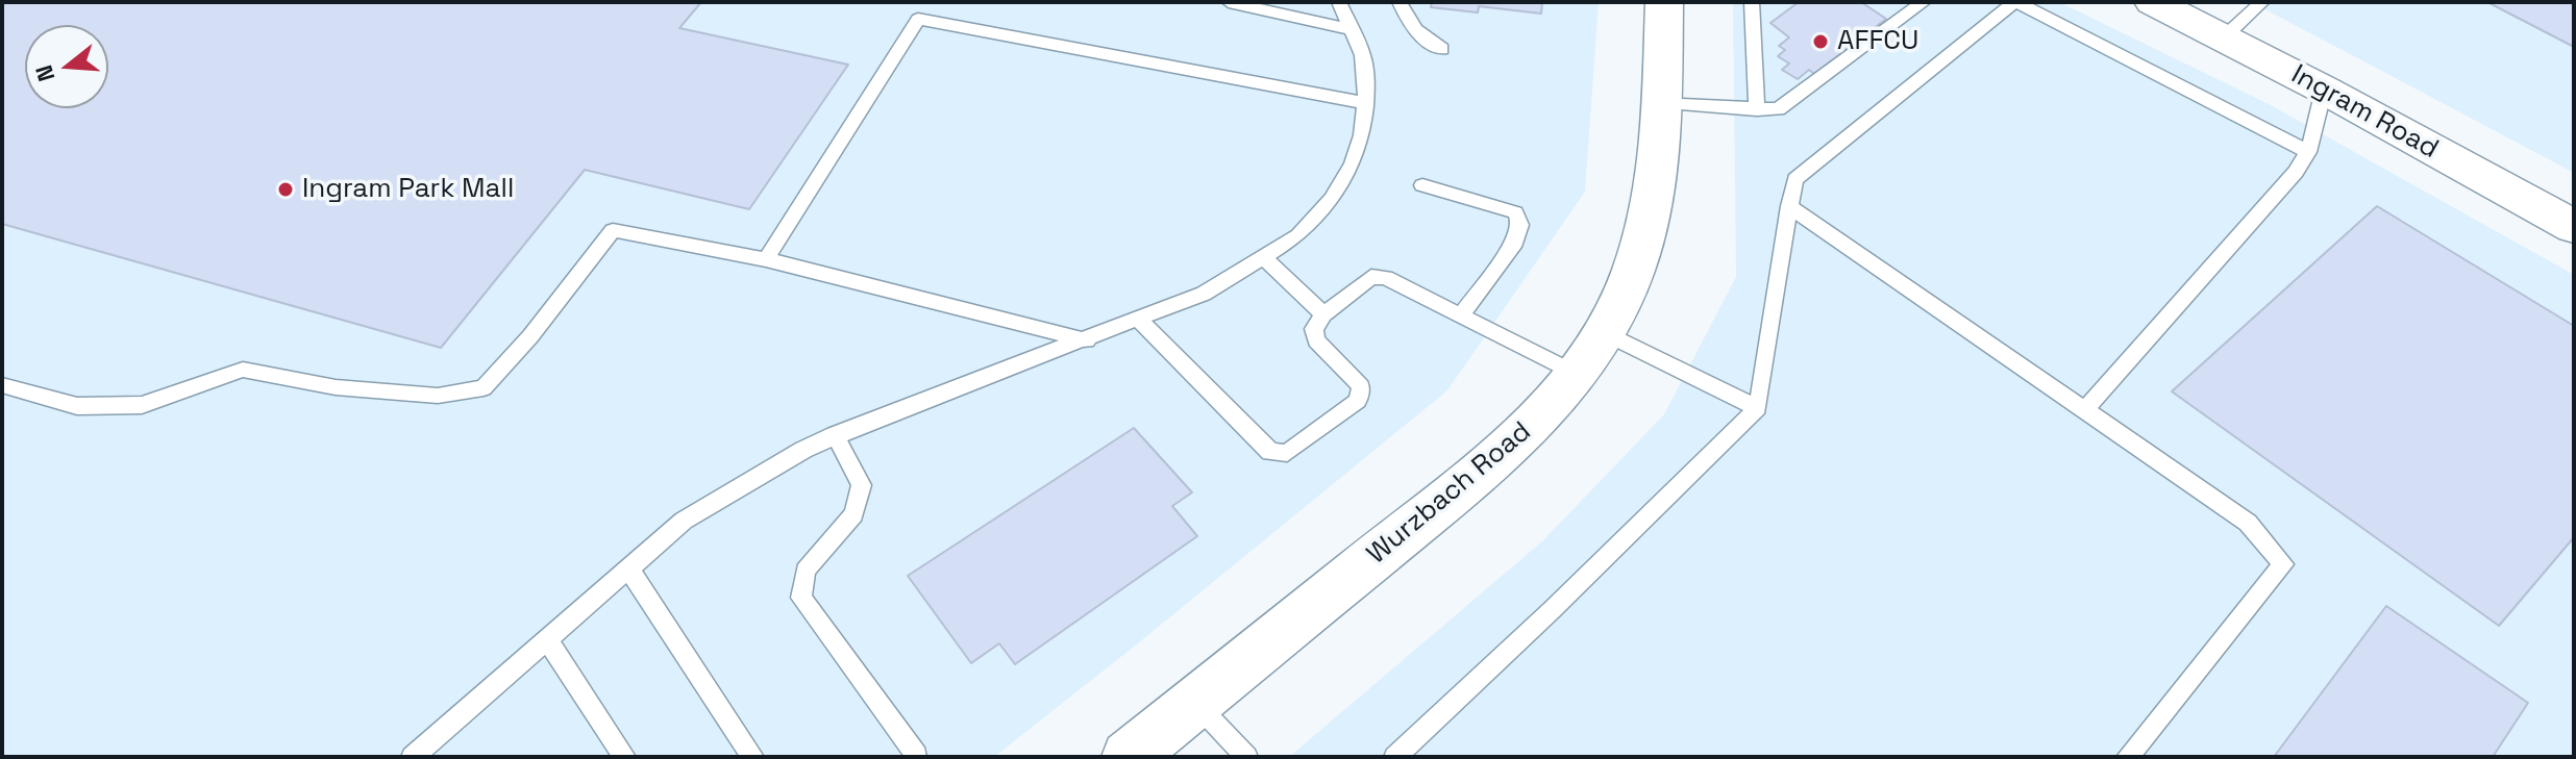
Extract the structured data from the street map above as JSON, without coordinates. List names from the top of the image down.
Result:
{
  "streets": {
    "main road": ["Ingram Road", "Wurzbach Road"]
  },
  "places": ["AFFCU", "Ingram Park Mall"],
  "north": "left"
}
